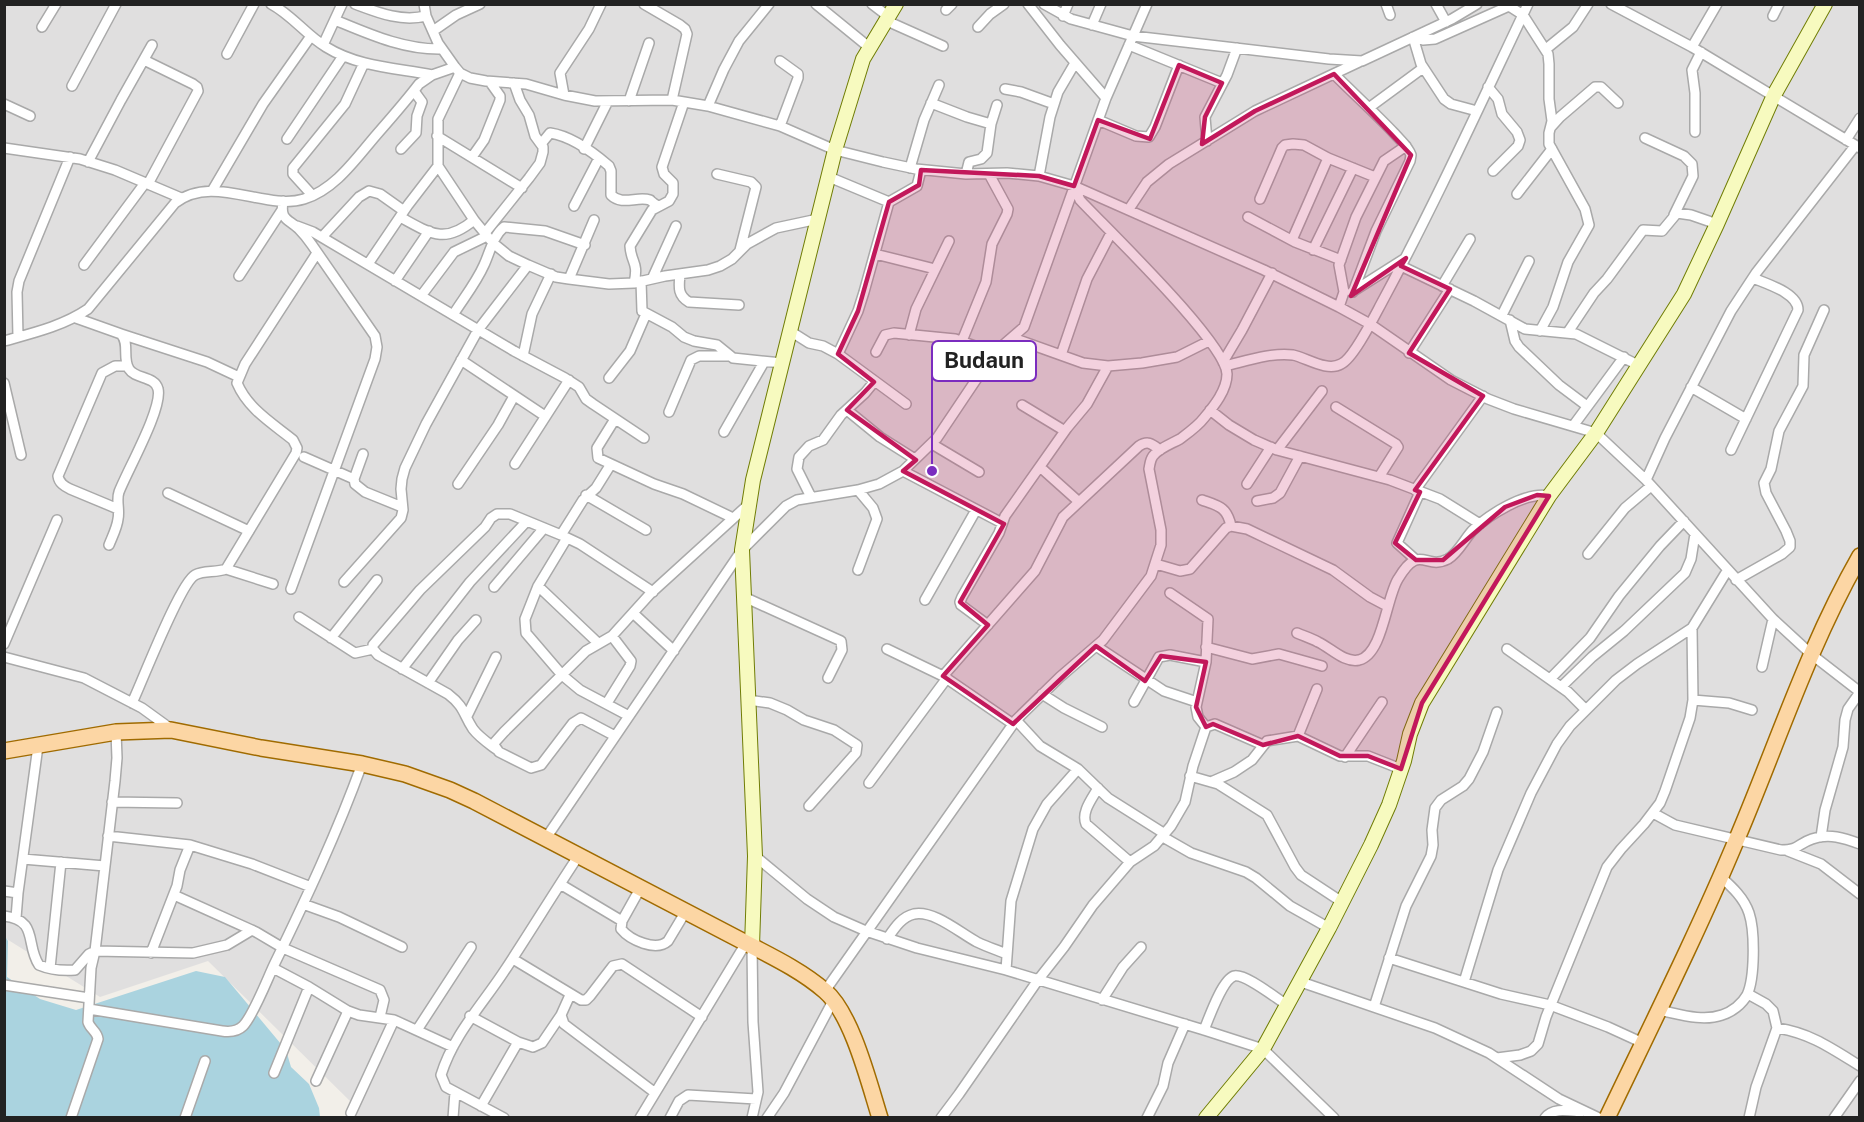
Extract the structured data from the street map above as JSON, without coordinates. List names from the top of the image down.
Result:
{
  "places": ["Budaun"]
}
